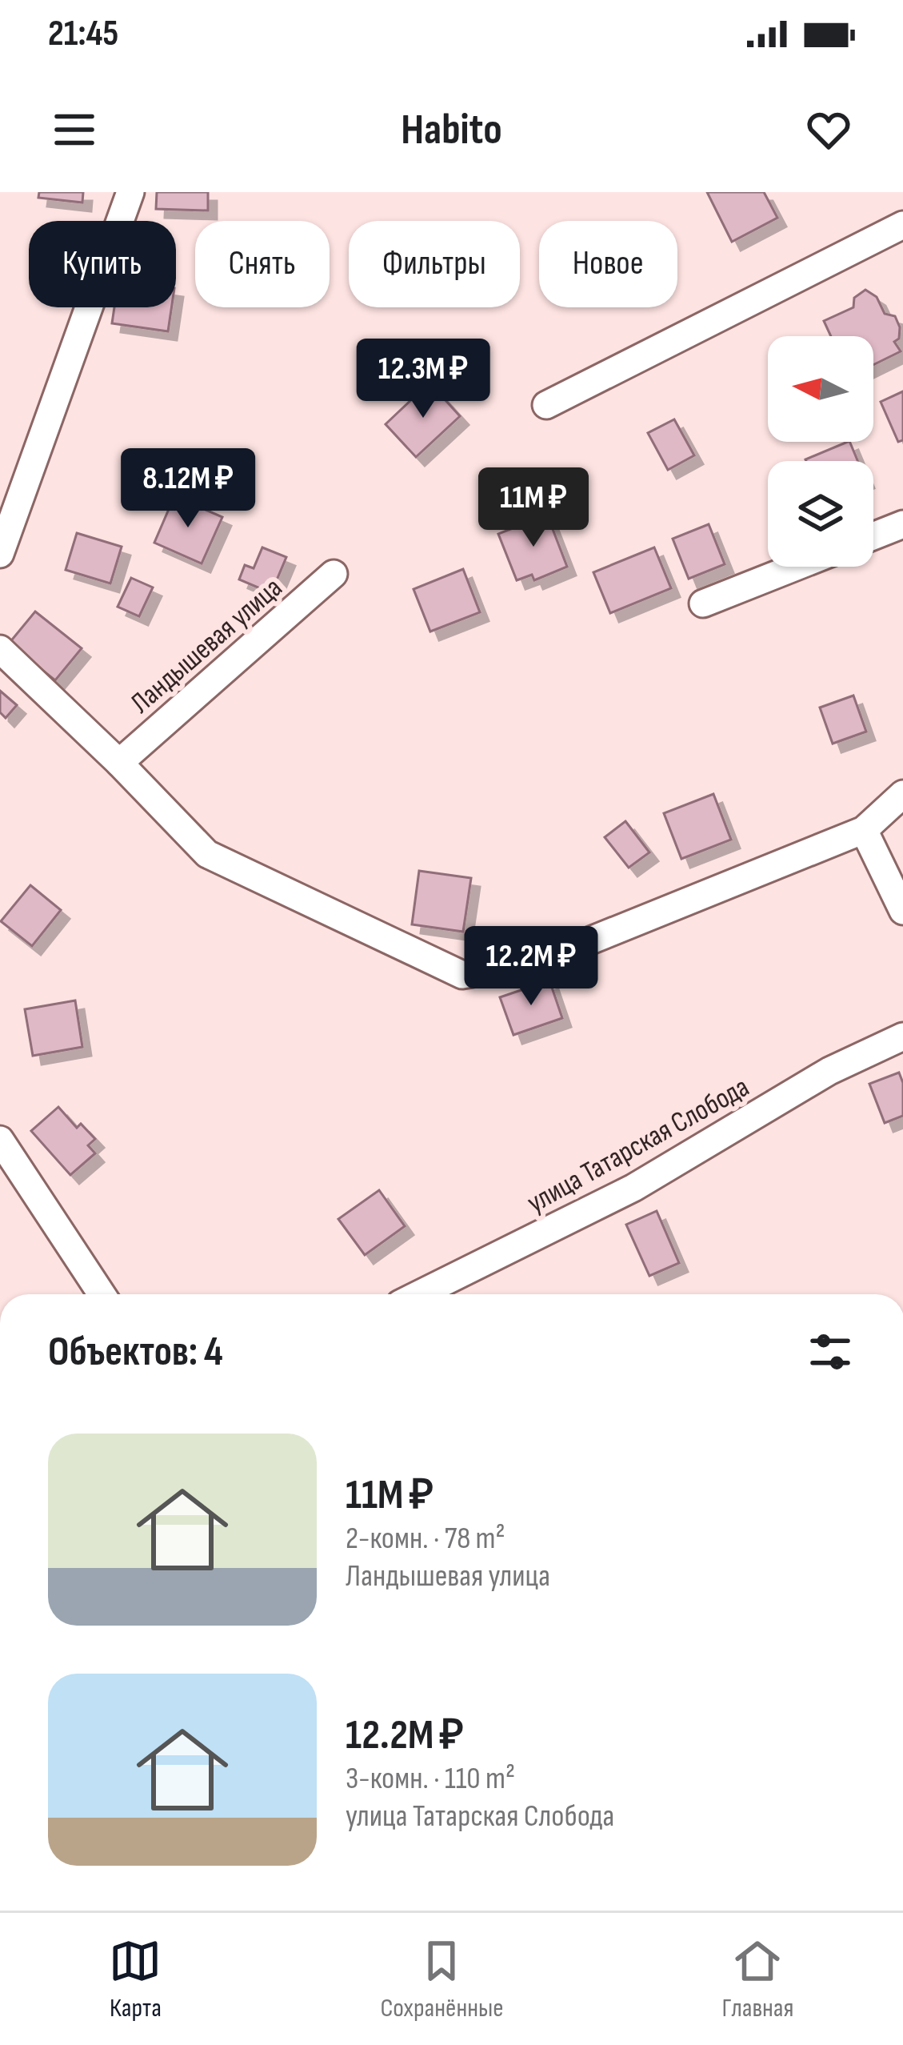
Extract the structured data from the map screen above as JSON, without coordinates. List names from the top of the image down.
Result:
{
  "streets": {
    "street": ["Ландышевая улица", "улица Татарская Слобода"]
  },
  "north": "left",
  "page": {
    "status": "21:45",
    "header": "Habito",
    "chip": [
      "Купить",
      "Снять",
      "Фильтры",
      "Новое"
    ],
    "price": [
      "12.3M ₽",
      "8.12M ₽",
      "11M ₽",
      "12.2M ₽"
    ],
    "heading": "Объектов: 4",
    "list": [
      {
        "name": "11M ₽",
        "note": "2-комн. · 78 m² · Ландышевая улица"
      },
      {
        "name": "12.2M ₽",
        "note": "3-комн. · 110 m² · улица Татарская Слобода"
      }
    ],
    "tabs": ["Карта", "Сохранённые", "Главная"]
  }
}
